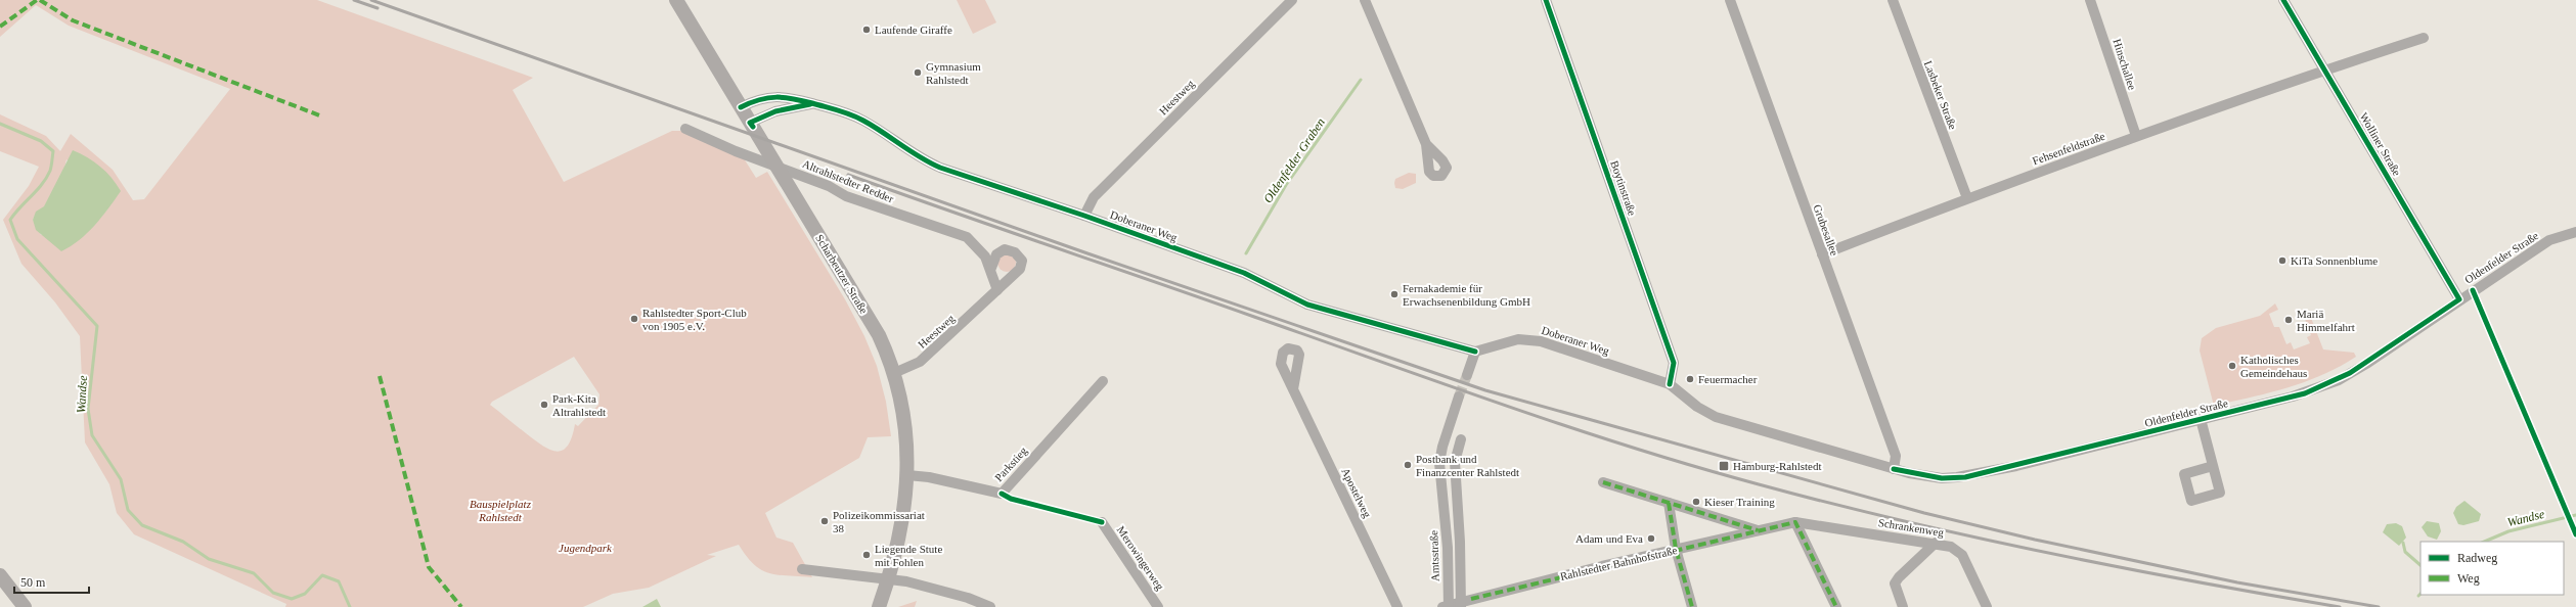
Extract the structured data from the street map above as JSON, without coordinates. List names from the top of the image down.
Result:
{
  "streets": {
    "main road": ["Scharbeutzer Straße"],
    "street": [
      "Hinschallee",
      "Lasbeker Straße",
      "Heestweg",
      "Wolliner Straße",
      "Fehsenfeldstraße",
      "Altrahlstedter Redder",
      "Boytinstraße",
      "Doberaner Weg",
      "Grubesallee",
      "Oldenfelder Straße",
      "Parkstieg",
      "Apostelweg",
      "Schrankenweg",
      "Amtsstraße",
      "Merowingerweg",
      "Rahlstedter Bahnhofstraße"
    ]
  },
  "crossings": [
    ["Hinschallee", "Fehsenfeldstraße"],
    ["Lasbeker Straße", "Fehsenfeldstraße"],
    ["Heestweg", "Altrahlstedter Redder"],
    ["Heestweg", "Doberaner Weg"],
    ["Heestweg", "Scharbeutzer Straße"],
    ["Wolliner Straße", "Fehsenfeldstraße"],
    ["Wolliner Straße", "Oldenfelder Straße"],
    ["Fehsenfeldstraße", "Grubesallee"],
    ["Boytinstraße", "Doberaner Weg"],
    ["Doberaner Weg", "Grubesallee"],
    ["Doberaner Weg", "Oldenfelder Straße"],
    ["Doberaner Weg", "Scharbeutzer Straße"],
    ["Grubesallee", "Oldenfelder Straße"],
    ["Scharbeutzer Straße", "Parkstieg"],
    ["Schrankenweg", "Rahlstedter Bahnhofstraße"],
    ["Amtsstraße", "Rahlstedter Bahnhofstraße"]
  ],
  "water": ["Oldenfelder Graben", "Wandse"],
  "parks": ["Bauspielplatz Rahlstedt", "Jugendpark"],
  "places": {
    "other": [
      "Laufende Giraffe",
      "Gymnasium Rahlstedt",
      "KiTa Sonnenblume",
      "Fernakademie für Erwachsenenbildung GmbH",
      "Rahlstedter Sport-Club von 1905 e.V.",
      "Mariä Himmelfahrt",
      "Katholisches Gemeindehaus",
      "Feuermacher",
      "Park-Kita Altrahlstedt",
      "Postbank und Finanzcenter Rahlstedt",
      "Kieser Training",
      "Polizeikommissariat 38",
      "Adam und Eva",
      "Liegende Stute mit Fohlen"
    ],
    "transit": ["Hamburg-Rahlstedt"]
  },
  "legend": ["Radweg", "Weg"],
  "scale_bar": "50 m"
}
